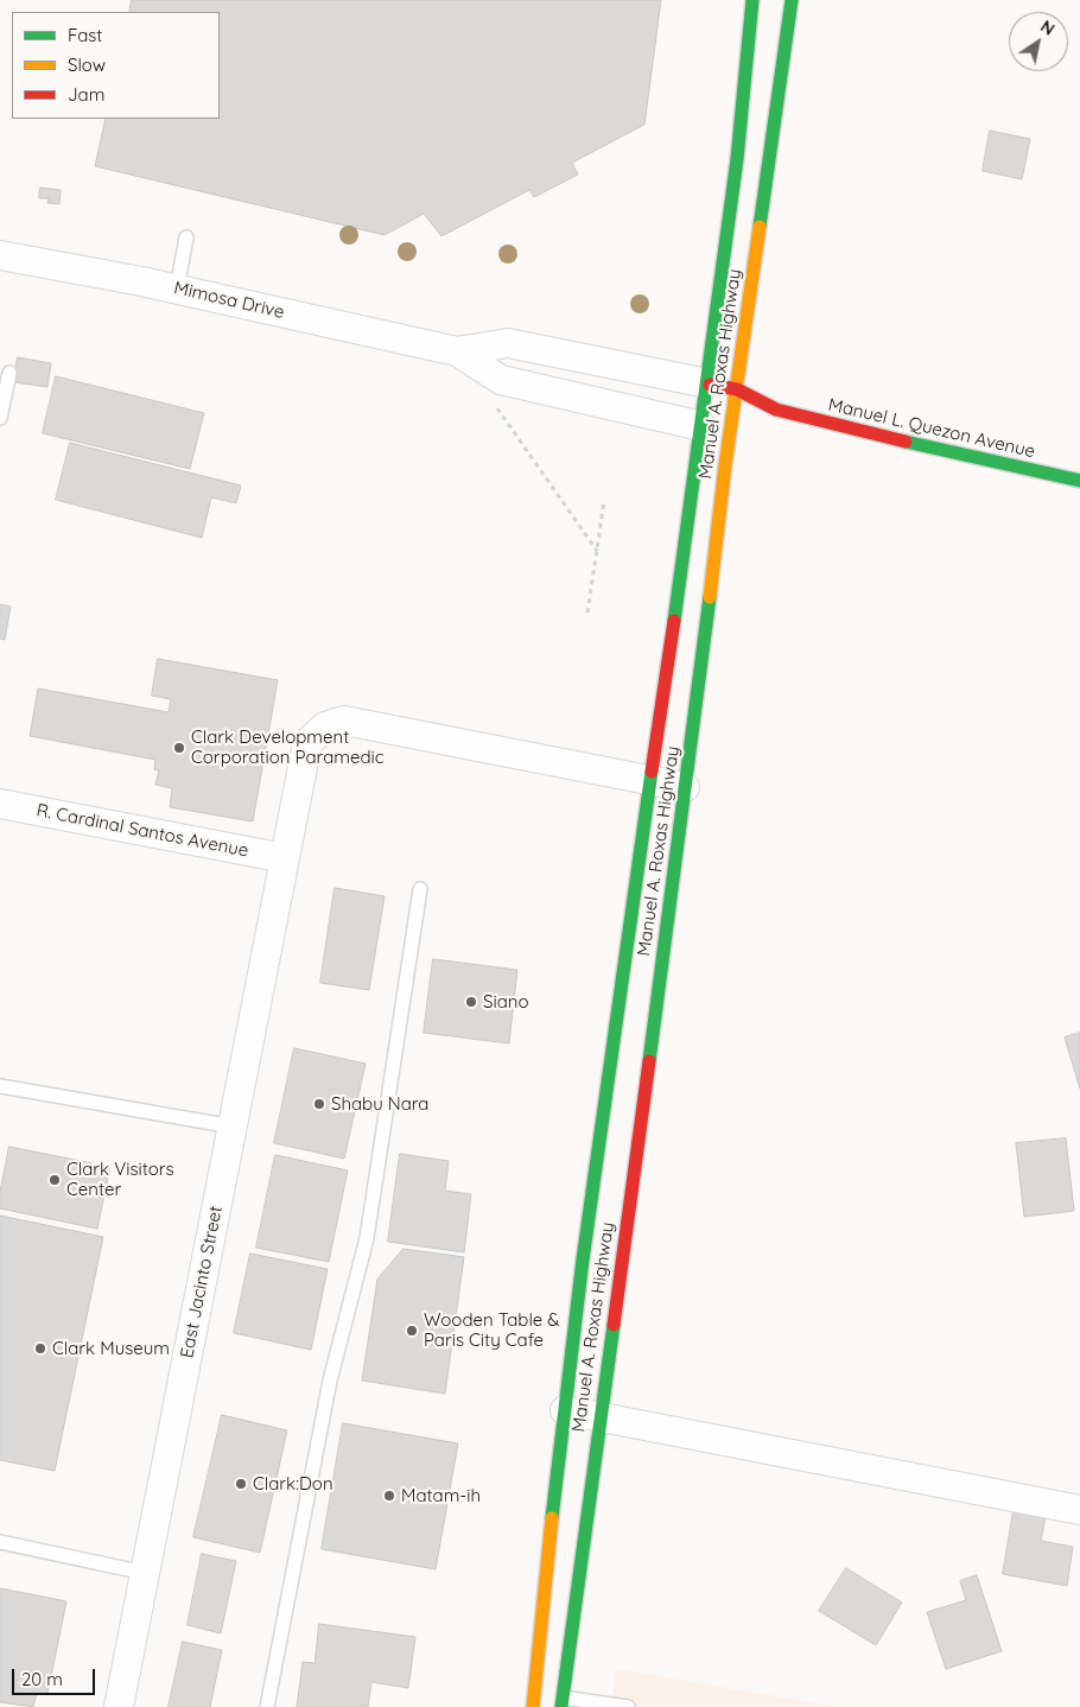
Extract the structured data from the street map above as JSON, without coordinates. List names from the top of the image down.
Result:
{
  "streets": {
    "main road": ["Manuel A. Roxas Highway", "Manuel L. Quezon Avenue"],
    "street": ["Mimosa Drive", "R. Cardinal Santos Avenue", "East Jacinto Street"]
  },
  "crossings": [
    ["Mimosa Drive", "Manuel A. Roxas Highway"],
    ["Mimosa Drive", "Manuel L. Quezon Avenue"],
    ["Manuel A. Roxas Highway", "Manuel L. Quezon Avenue"],
    ["Manuel A. Roxas Highway", "East Jacinto Street"],
    ["R. Cardinal Santos Avenue", "East Jacinto Street"]
  ],
  "places": [
    "Clark Development Corporation Paramedic",
    "Siano",
    "Shabu Nara",
    "Clark Visitors Center",
    "Wooden Table & Paris City Cafe",
    "Clark Museum",
    "Clark:Don",
    "Matam-ih"
  ],
  "legend": ["Fast", "Slow", "Jam"],
  "scale_bar": "20 m",
  "north": "top right"
}
